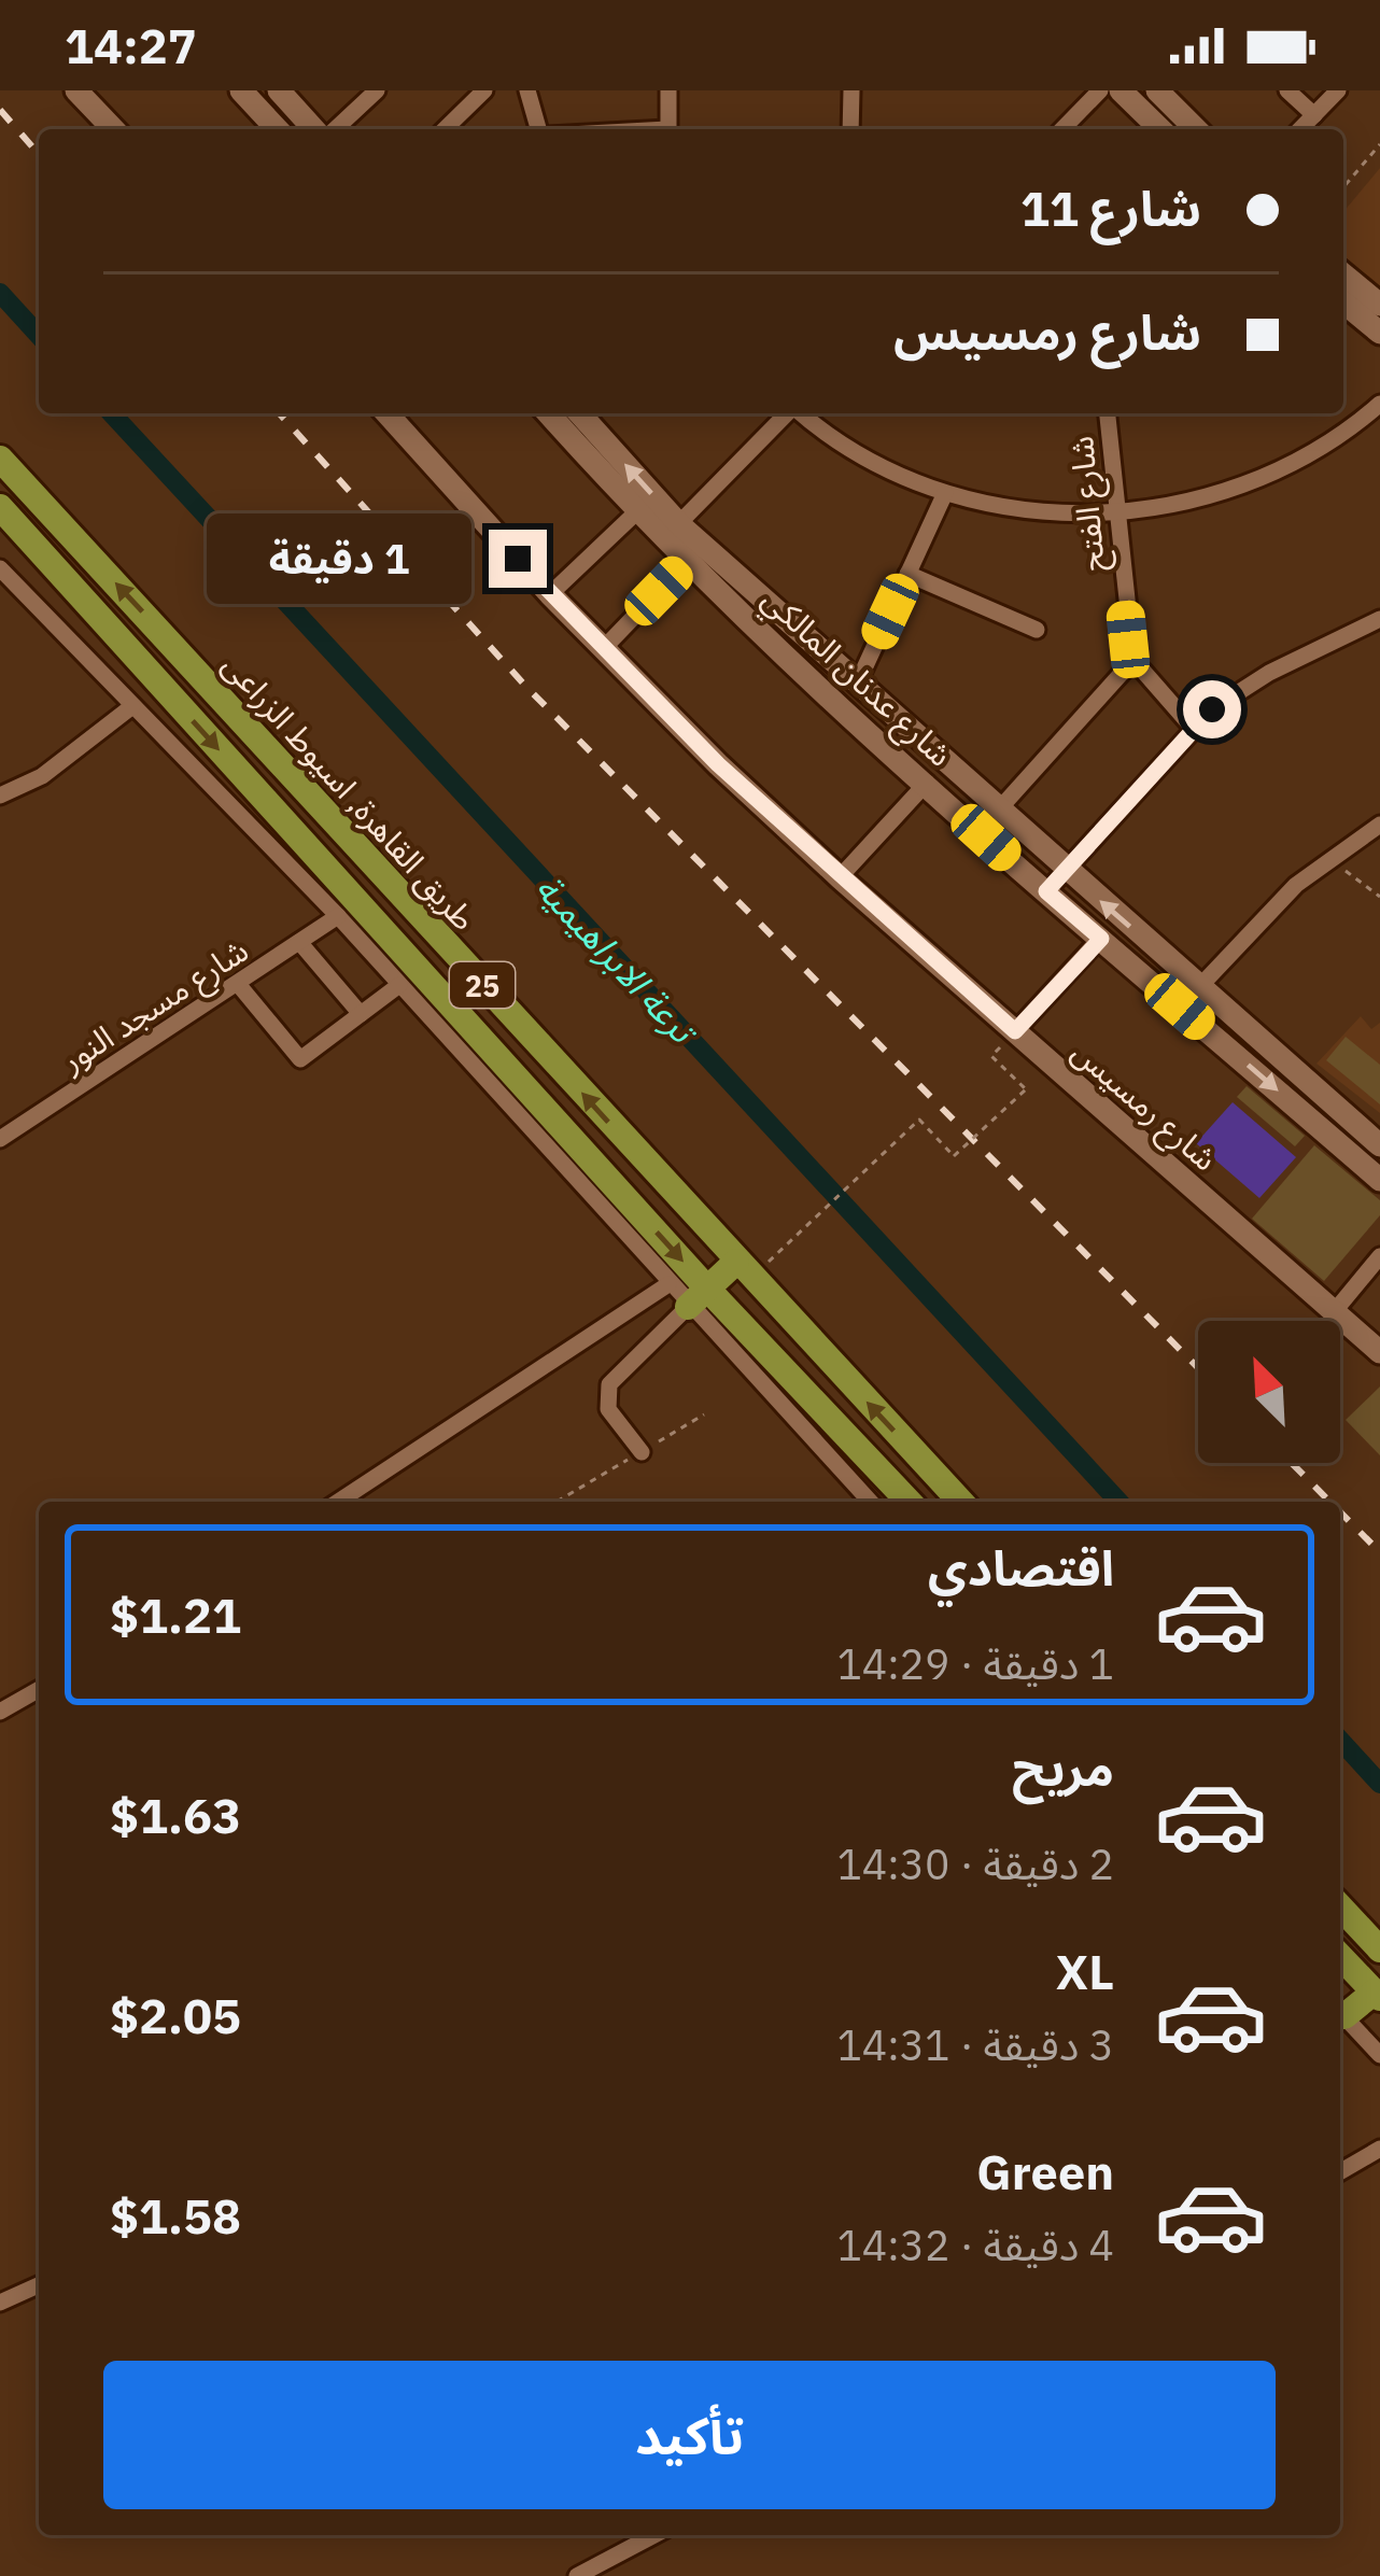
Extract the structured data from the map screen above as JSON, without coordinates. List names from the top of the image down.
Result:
{
  "streets": {
    "highway": ["طريق القاهرة, اسيوط الزراعى", "25"],
    "main road": ["شارع عدنان المالكي", "شارع رمسيس"],
    "street": ["شارع الفتح", "شارع مسجد النور"]
  },
  "water": ["ترعة الابراهيمية"],
  "north": "top left",
  "page": {
    "status": "14:27",
    "banner": ["شارع 11", "شارع رمسيس"],
    "bubble": "1 دقيقة",
    "list": [
      {
        "name": "اقتصادي",
        "note": "1 دقيقة · 14:29",
        "value": "$1.21"
      },
      {
        "name": "مريح",
        "note": "2 دقيقة · 14:30",
        "value": "$1.63"
      },
      {
        "name": "XL",
        "note": "3 دقيقة · 14:31",
        "value": "$2.05"
      },
      {
        "name": "Green",
        "note": "4 دقيقة · 14:32",
        "value": "$1.58"
      }
    ],
    "buttons": "تأكيد"
  }
}
